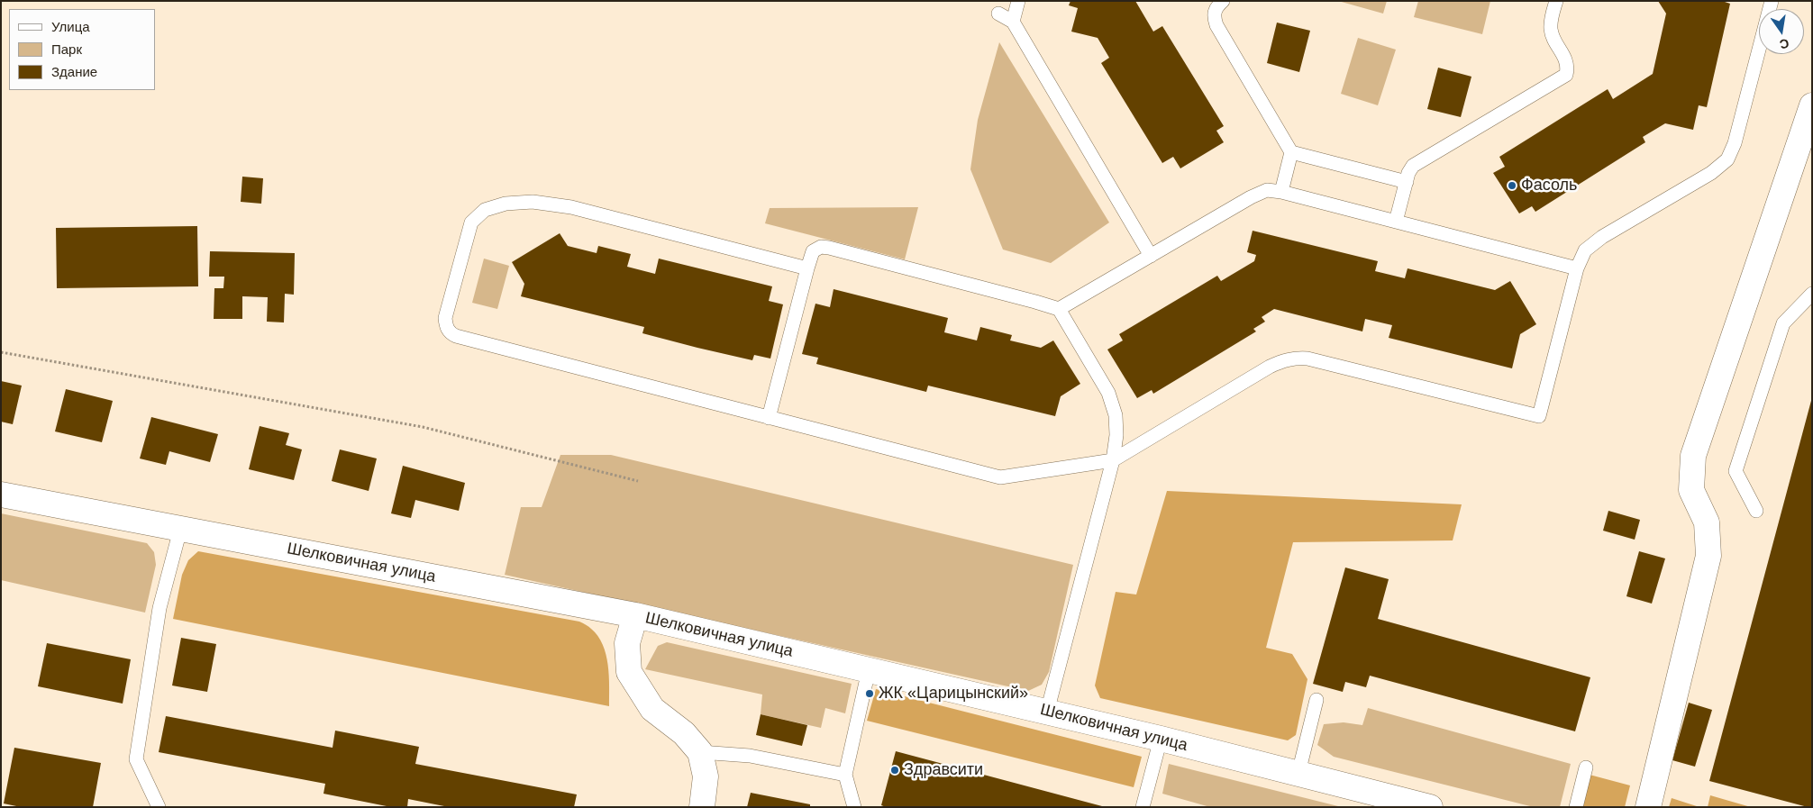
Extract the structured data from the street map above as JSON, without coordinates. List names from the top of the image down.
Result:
{
  "streets": {
    "street": ["Шелковичная улица"]
  },
  "places": ["Фасоль", "ЖК «Царицынский»", "Здравсити"],
  "legend": ["Улица", "Парк", "Здание"],
  "north": "bottom"
}
